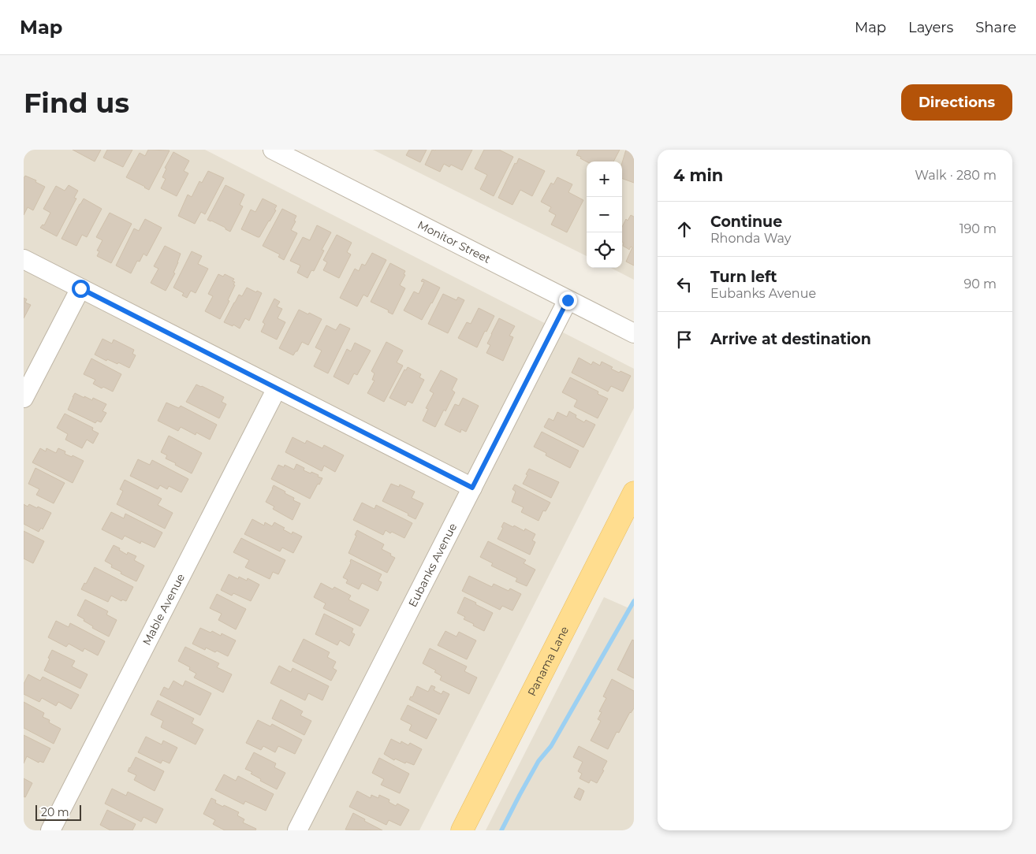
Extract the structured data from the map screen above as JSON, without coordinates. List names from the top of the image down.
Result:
{
  "streets": {
    "main road": ["Panama Lane"],
    "street": ["Monitor Street", "Eubanks Avenue", "Mable Avenue"]
  },
  "crossings": [
    ["Monitor Street", "Eubanks Avenue"]
  ],
  "scale_bar": "20 m",
  "page": {
    "header": "Map",
    "nav": ["Map", "Layers", "Share"],
    "buttons": "Directions",
    "title": "Find us",
    "heading": ["4 min", "Walk · 280 m"],
    "map_buttons": ["+", "−"],
    "list": [
      ["Continue", "Rhonda Way", "190 m"],
      ["Turn left", "Eubanks Avenue", "90 m"],
      "Arrive at destination"
    ],
    "scale": "20 m"
  }
}
